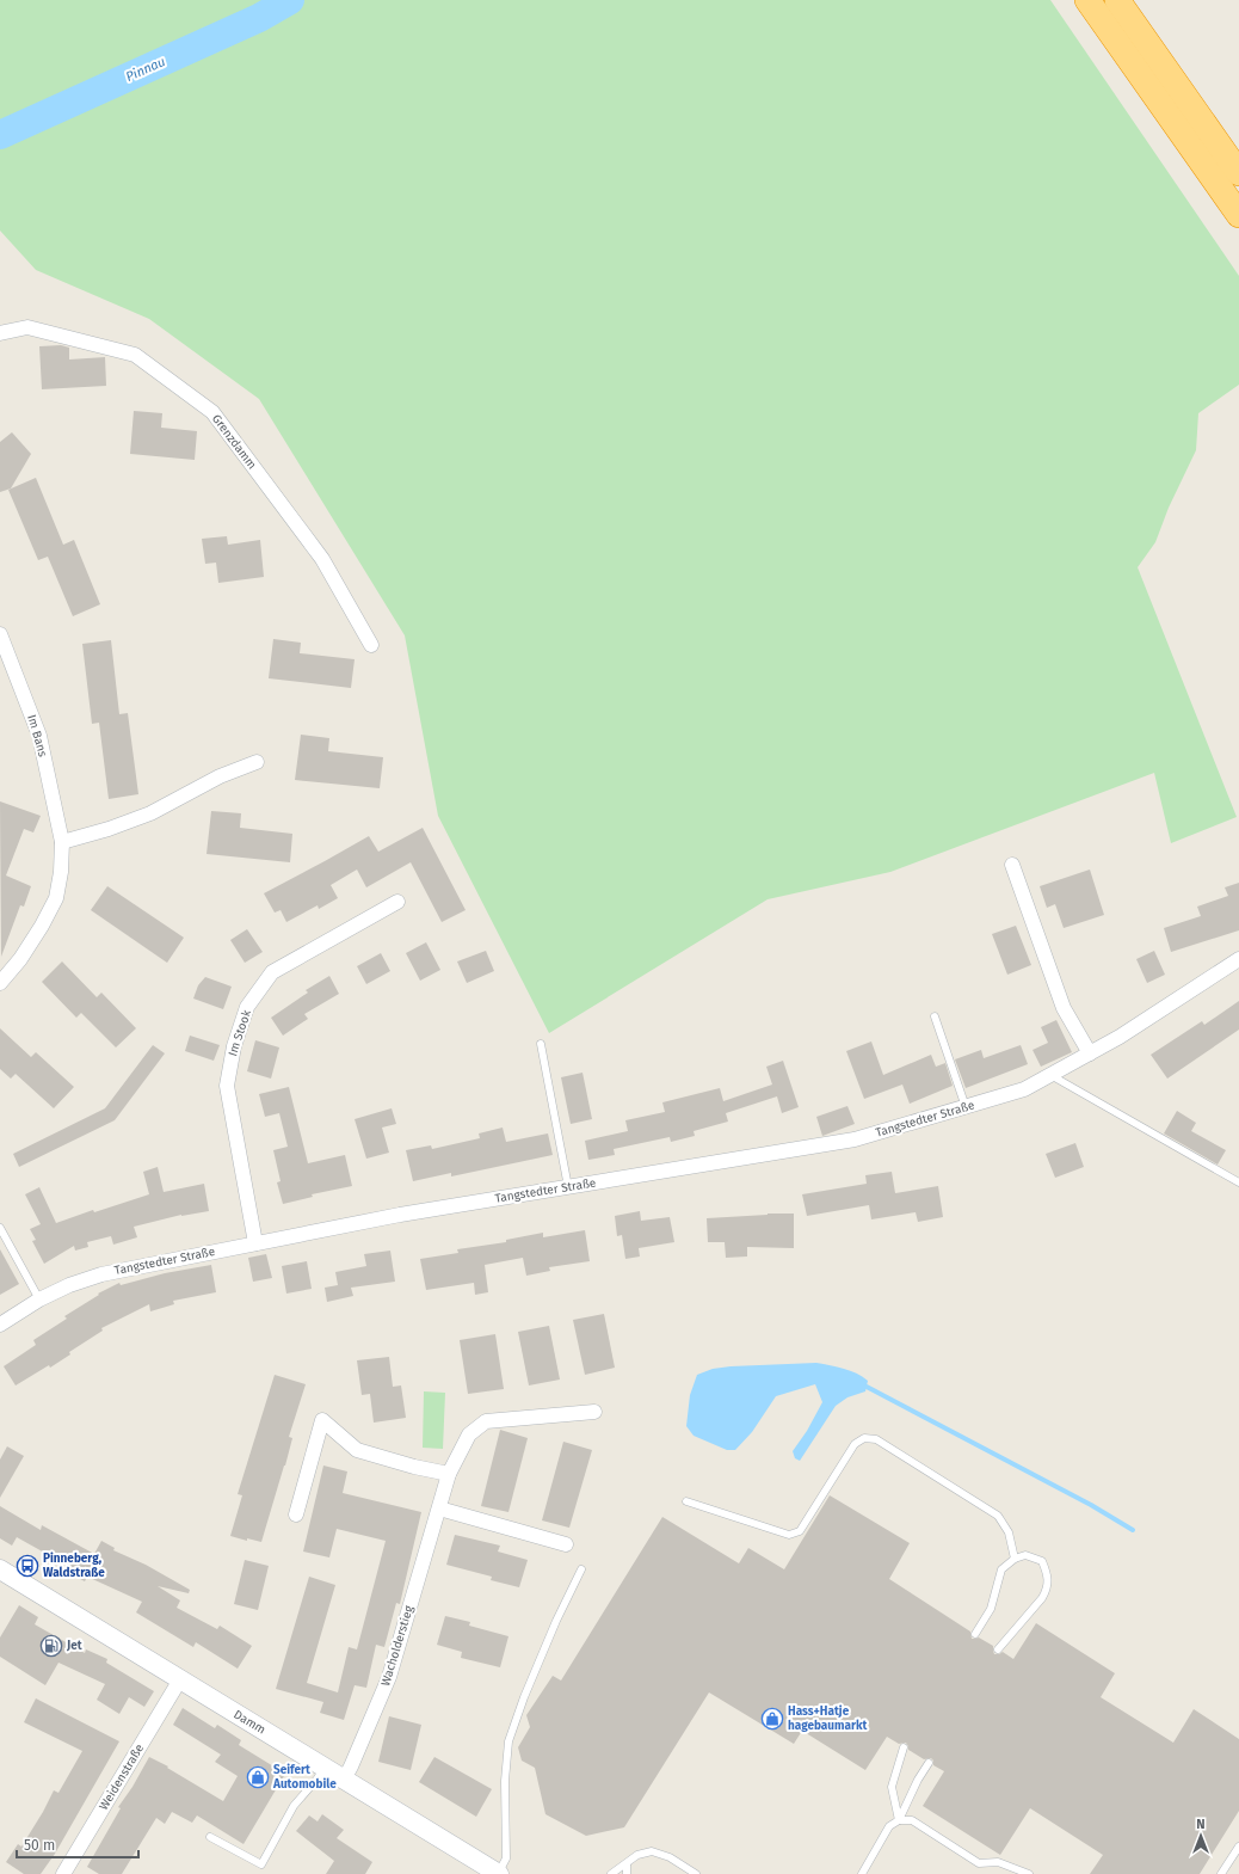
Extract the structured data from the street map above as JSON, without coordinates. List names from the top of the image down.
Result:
{
  "streets": {
    "main road": ["Damm"],
    "street": [
      "Grenzdamm",
      "Im Bans",
      "Im Stook",
      "Tangstedter Straße",
      "Wacholderstieg",
      "Weidenstraße"
    ]
  },
  "crossings": [
    ["Im Stook", "Tangstedter Straße"],
    ["Wacholderstieg", "Damm"],
    ["Damm", "Weidenstraße"]
  ],
  "water": ["Pinnau"],
  "places": {
    "bus stop": ["Pinneberg, Waldstraße"],
    "fuel station": ["Jet"],
    "shop": ["Hass+Hatje hagebaumarkt", "Seifert Automobile"]
  },
  "scale_bar": "50 m",
  "north": "top"
}
